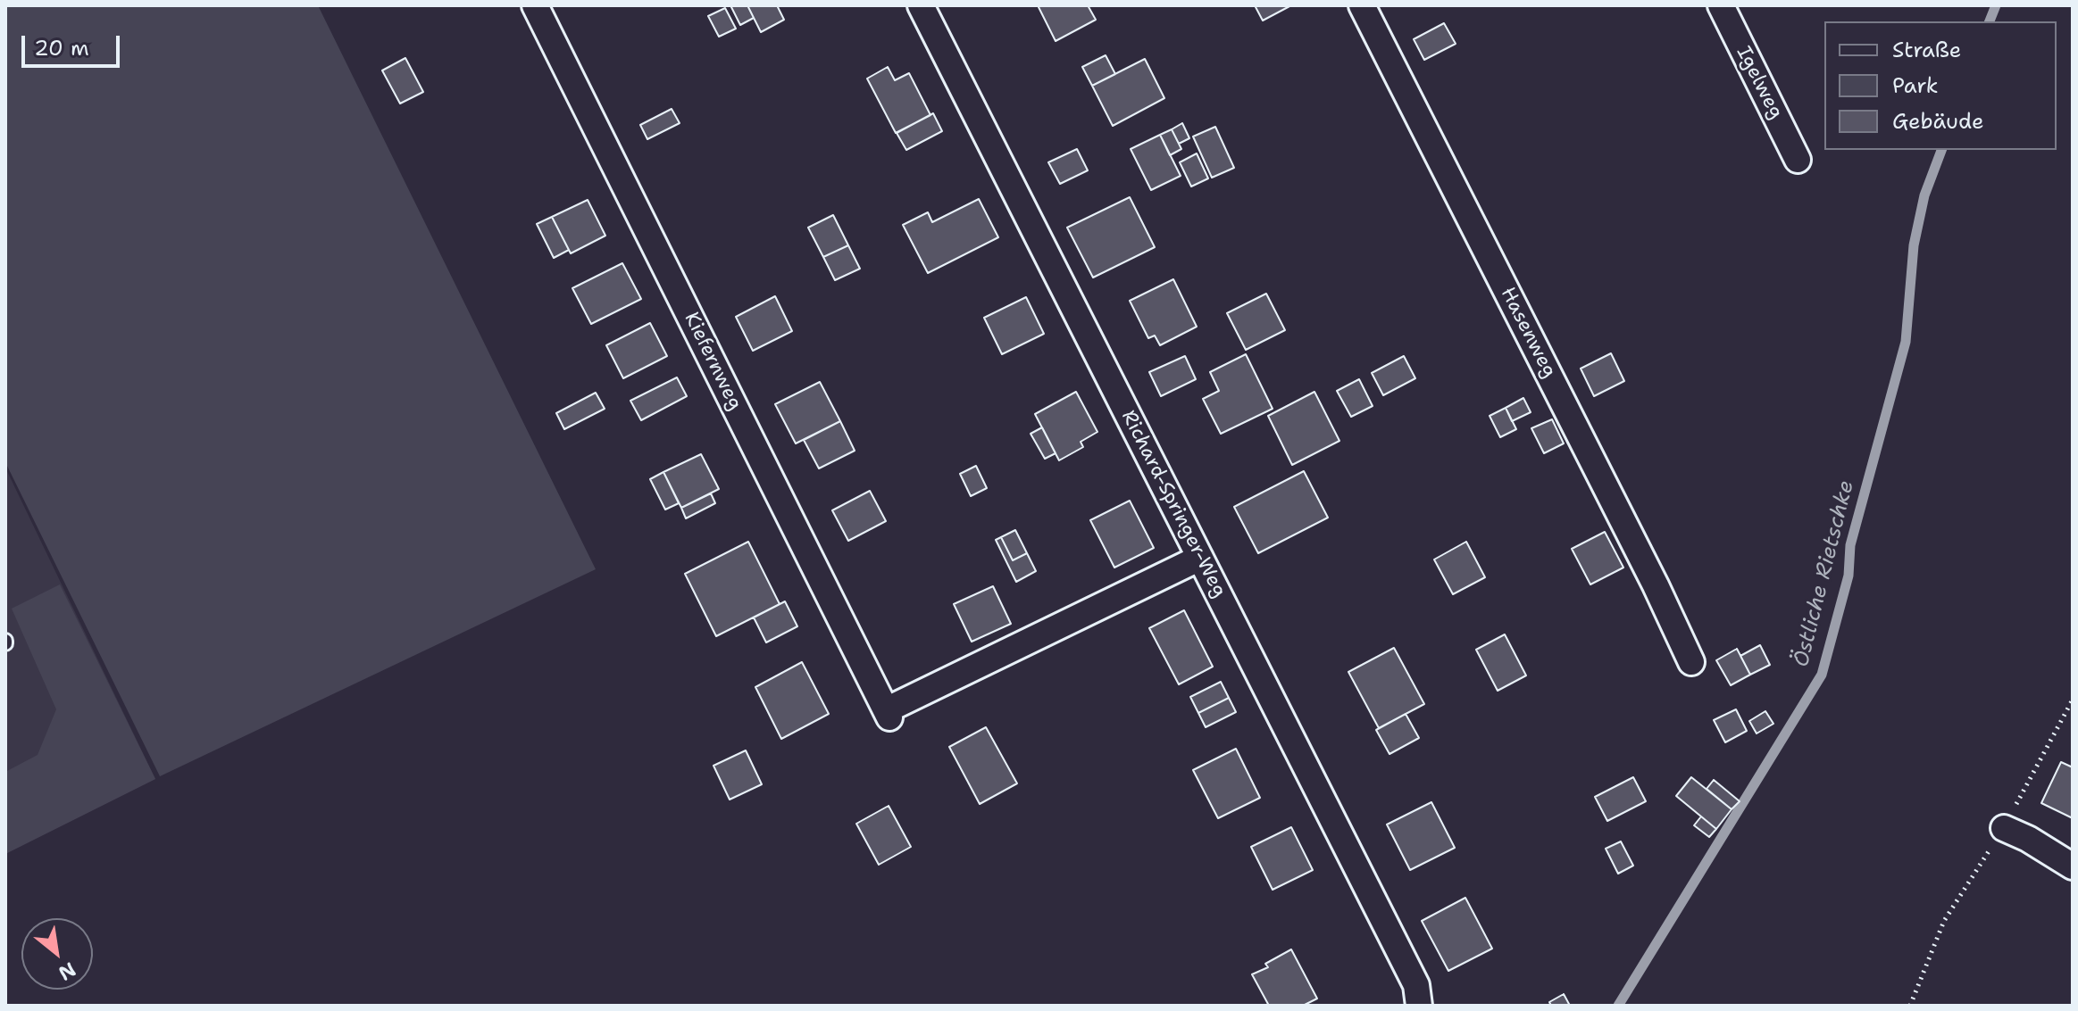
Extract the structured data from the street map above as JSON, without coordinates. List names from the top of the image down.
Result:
{
  "streets": {
    "street": [
      "Igelweg",
      "Hasenweg",
      "Kiefernweg",
      "Richard-Springer-Weg"
    ]
  },
  "crossings": [
    ["Kiefernweg", "Richard-Springer-Weg"]
  ],
  "water": ["Östliche Rietschke"],
  "legend": ["Straße", "Park", "Gebäude"],
  "scale_bar": "20 m",
  "north": "bottom right"
}
